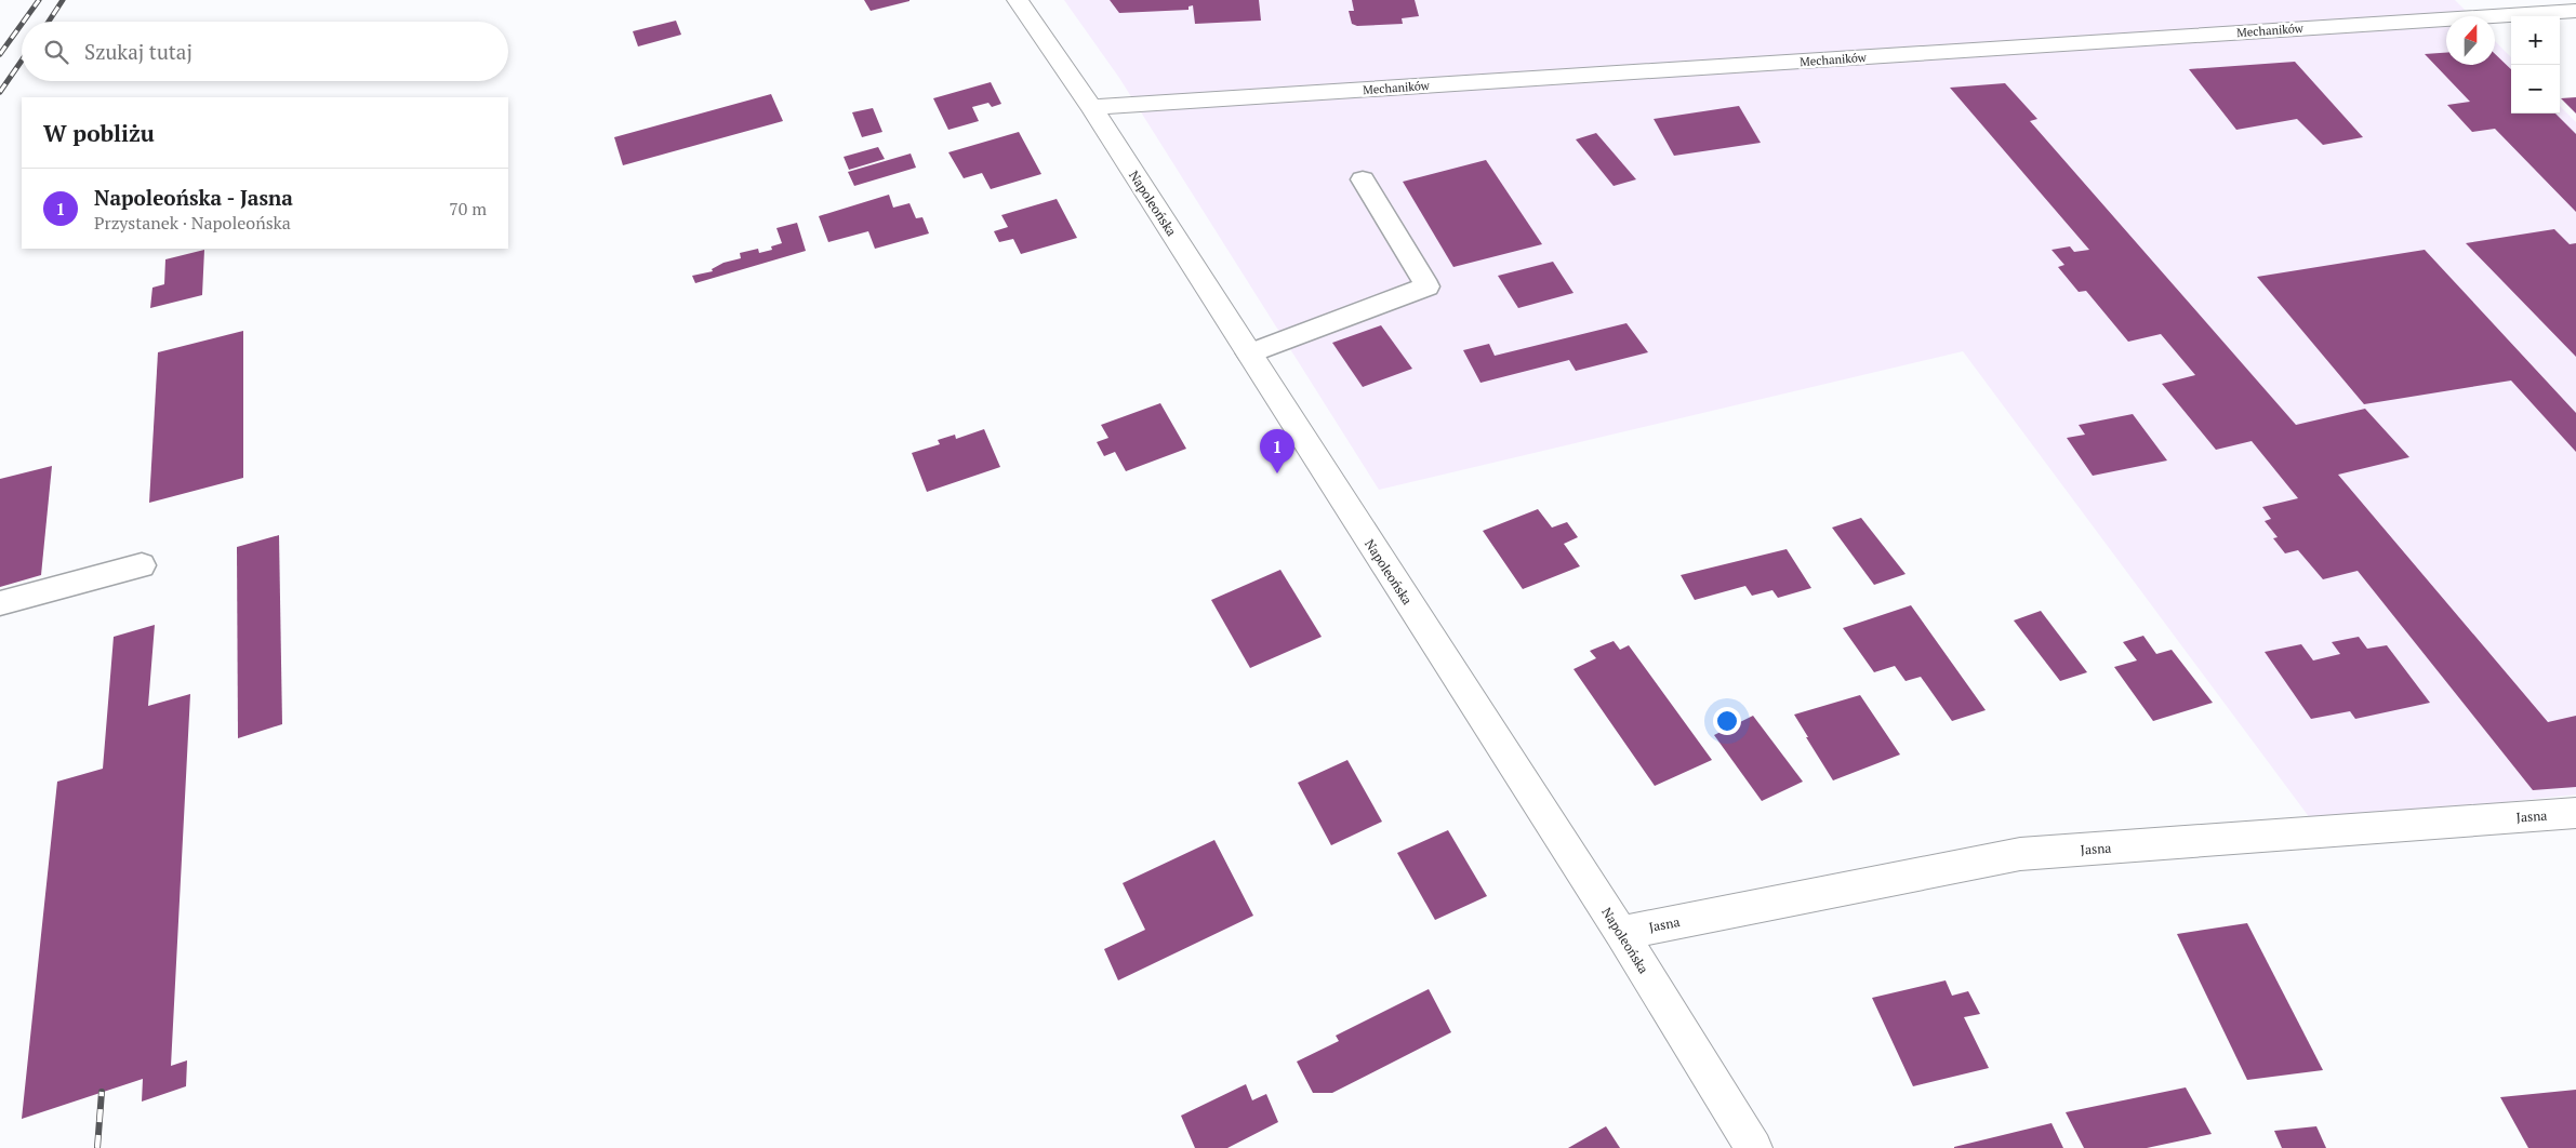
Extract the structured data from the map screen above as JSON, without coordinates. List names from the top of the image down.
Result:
{
  "streets": {
    "street": ["Mechaników", "Napoleońska", "Jasna"]
  },
  "crossings": [
    ["Mechaników", "Napoleońska"],
    ["Napoleońska", "Jasna"]
  ],
  "north": "top",
  "page": {
    "map_buttons": ["+", "−"],
    "search": "Szukaj tutaj",
    "heading": "W pobliżu",
    "list": [
      {
        "mark": "1",
        "name": "Napoleońska - Jasna",
        "note": "Przystanek · Napoleońska",
        "value": "70 m"
      }
    ],
    "pins": "1"
  }
}
